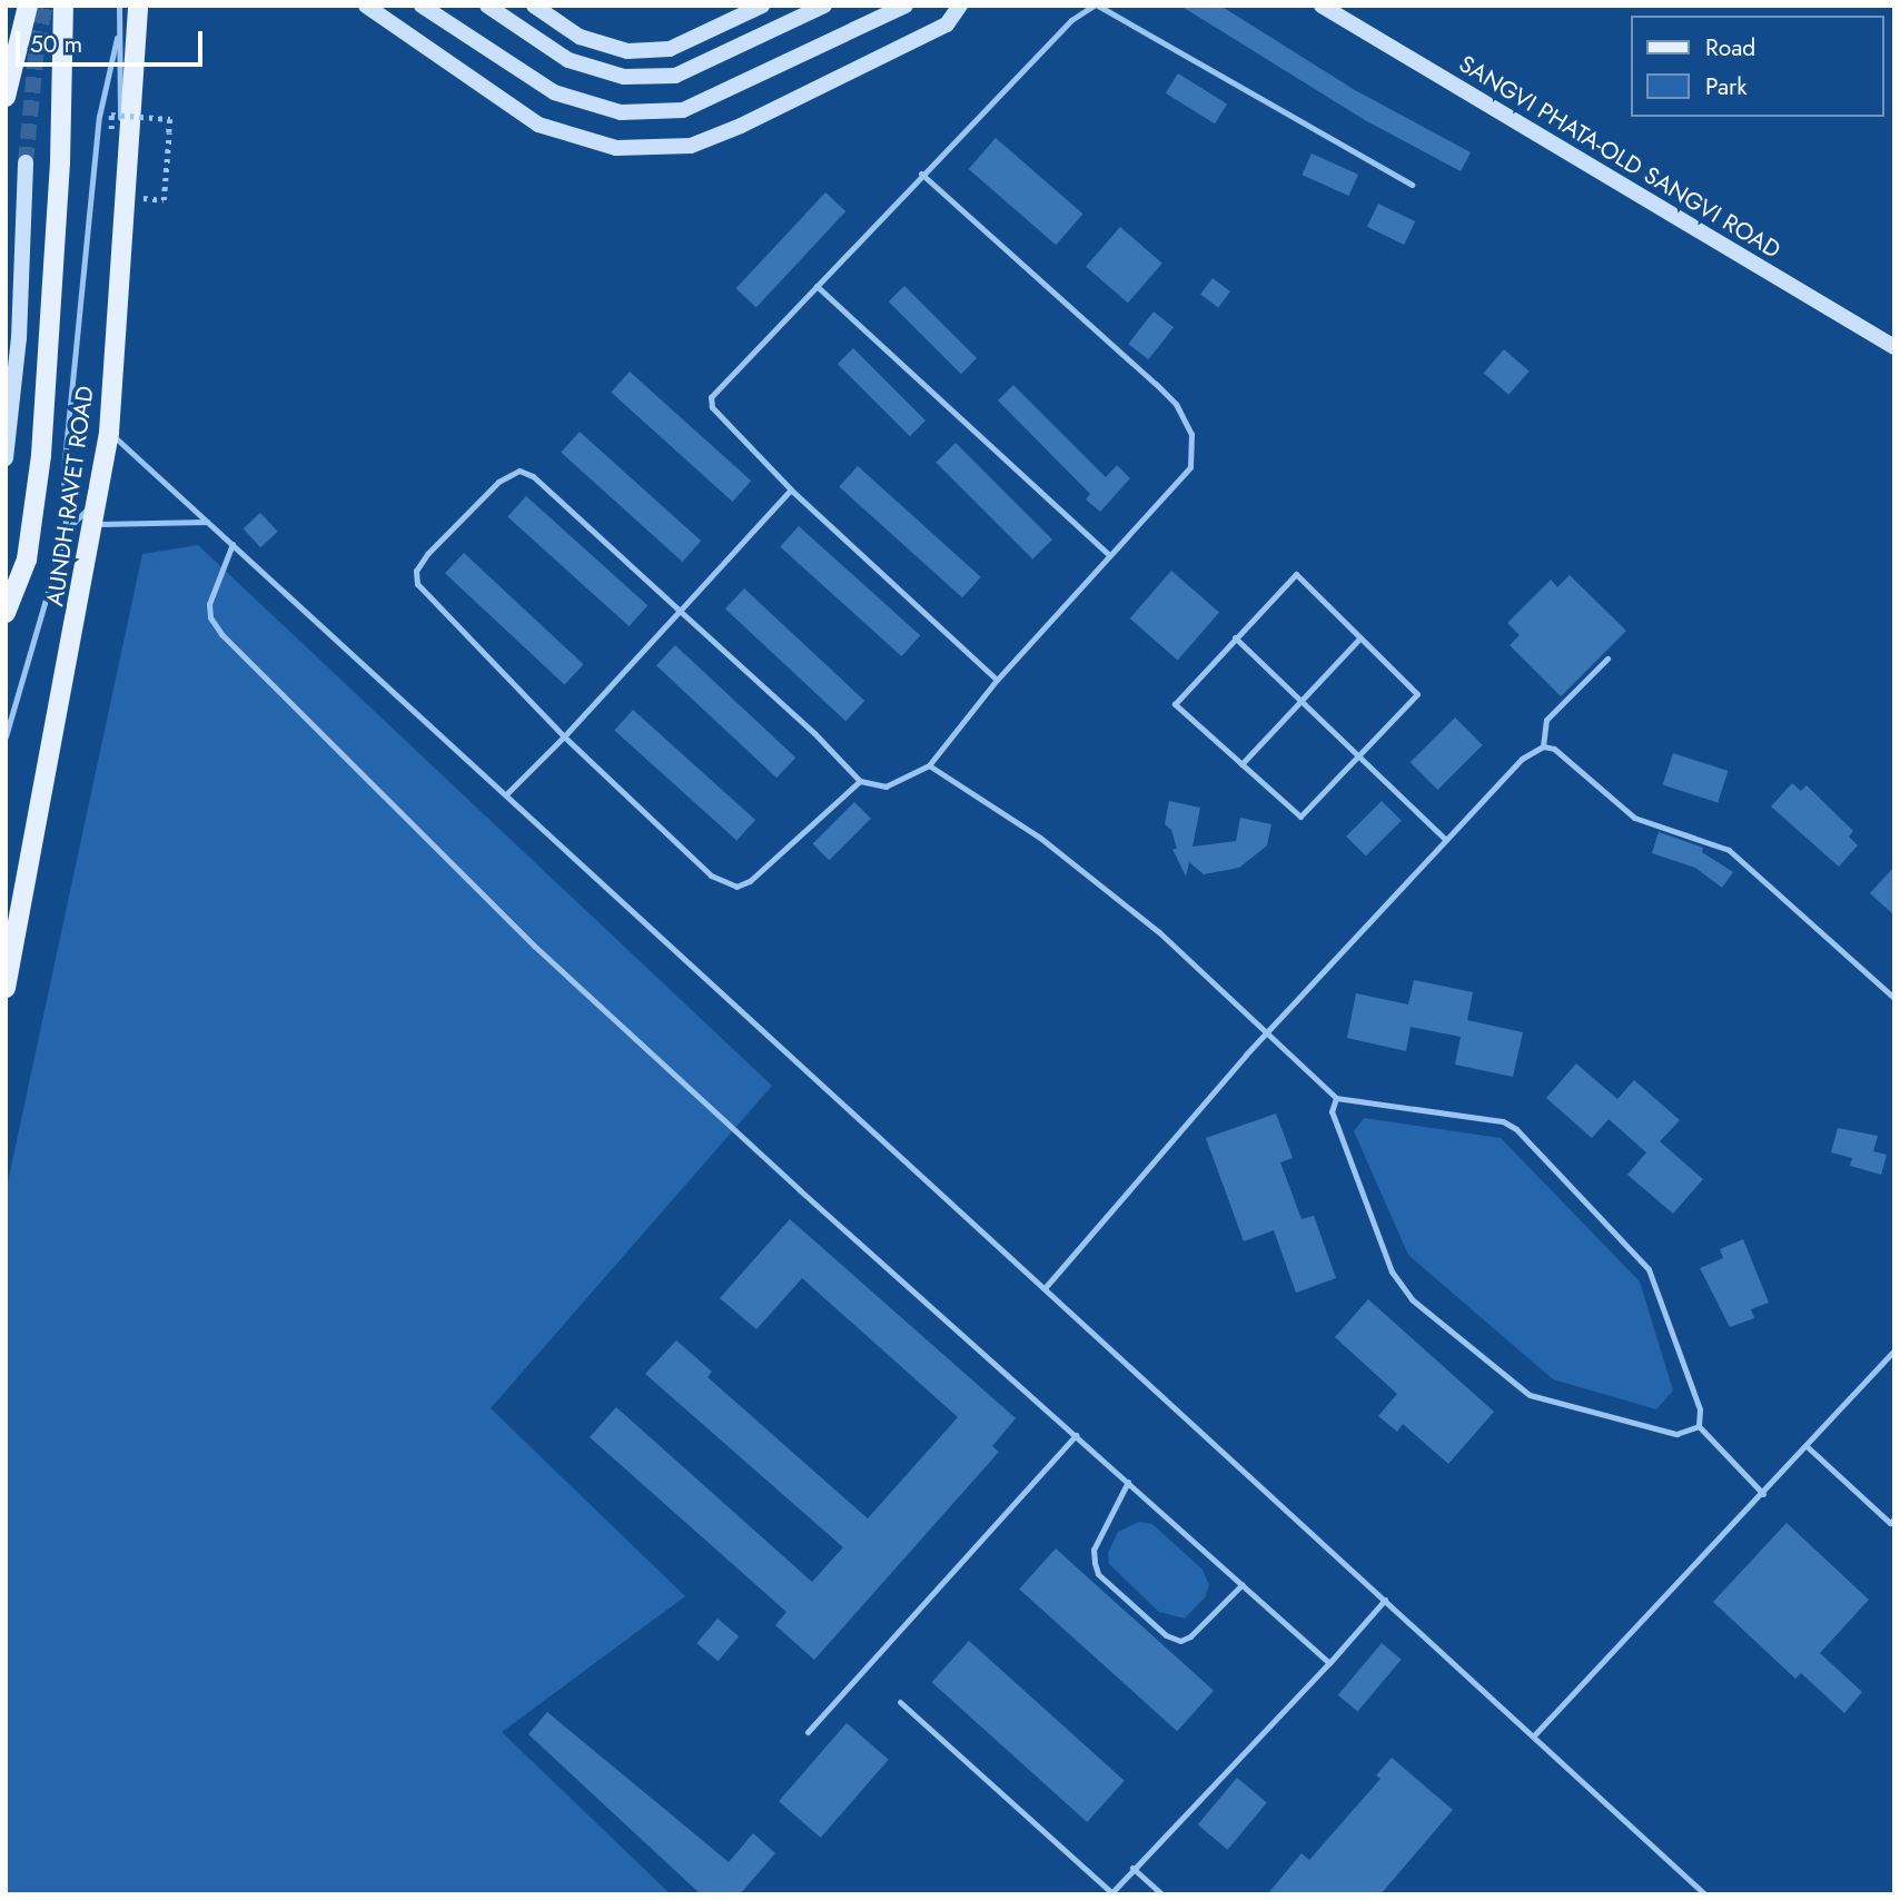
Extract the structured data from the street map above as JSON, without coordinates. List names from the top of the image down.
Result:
{
  "streets": {
    "main road": ["SANGVI PHATA-OLD SANGVI ROAD", "AUNDH RAVET ROAD"]
  },
  "legend": ["Road", "Park"],
  "scale_bar": "50 m"
}
